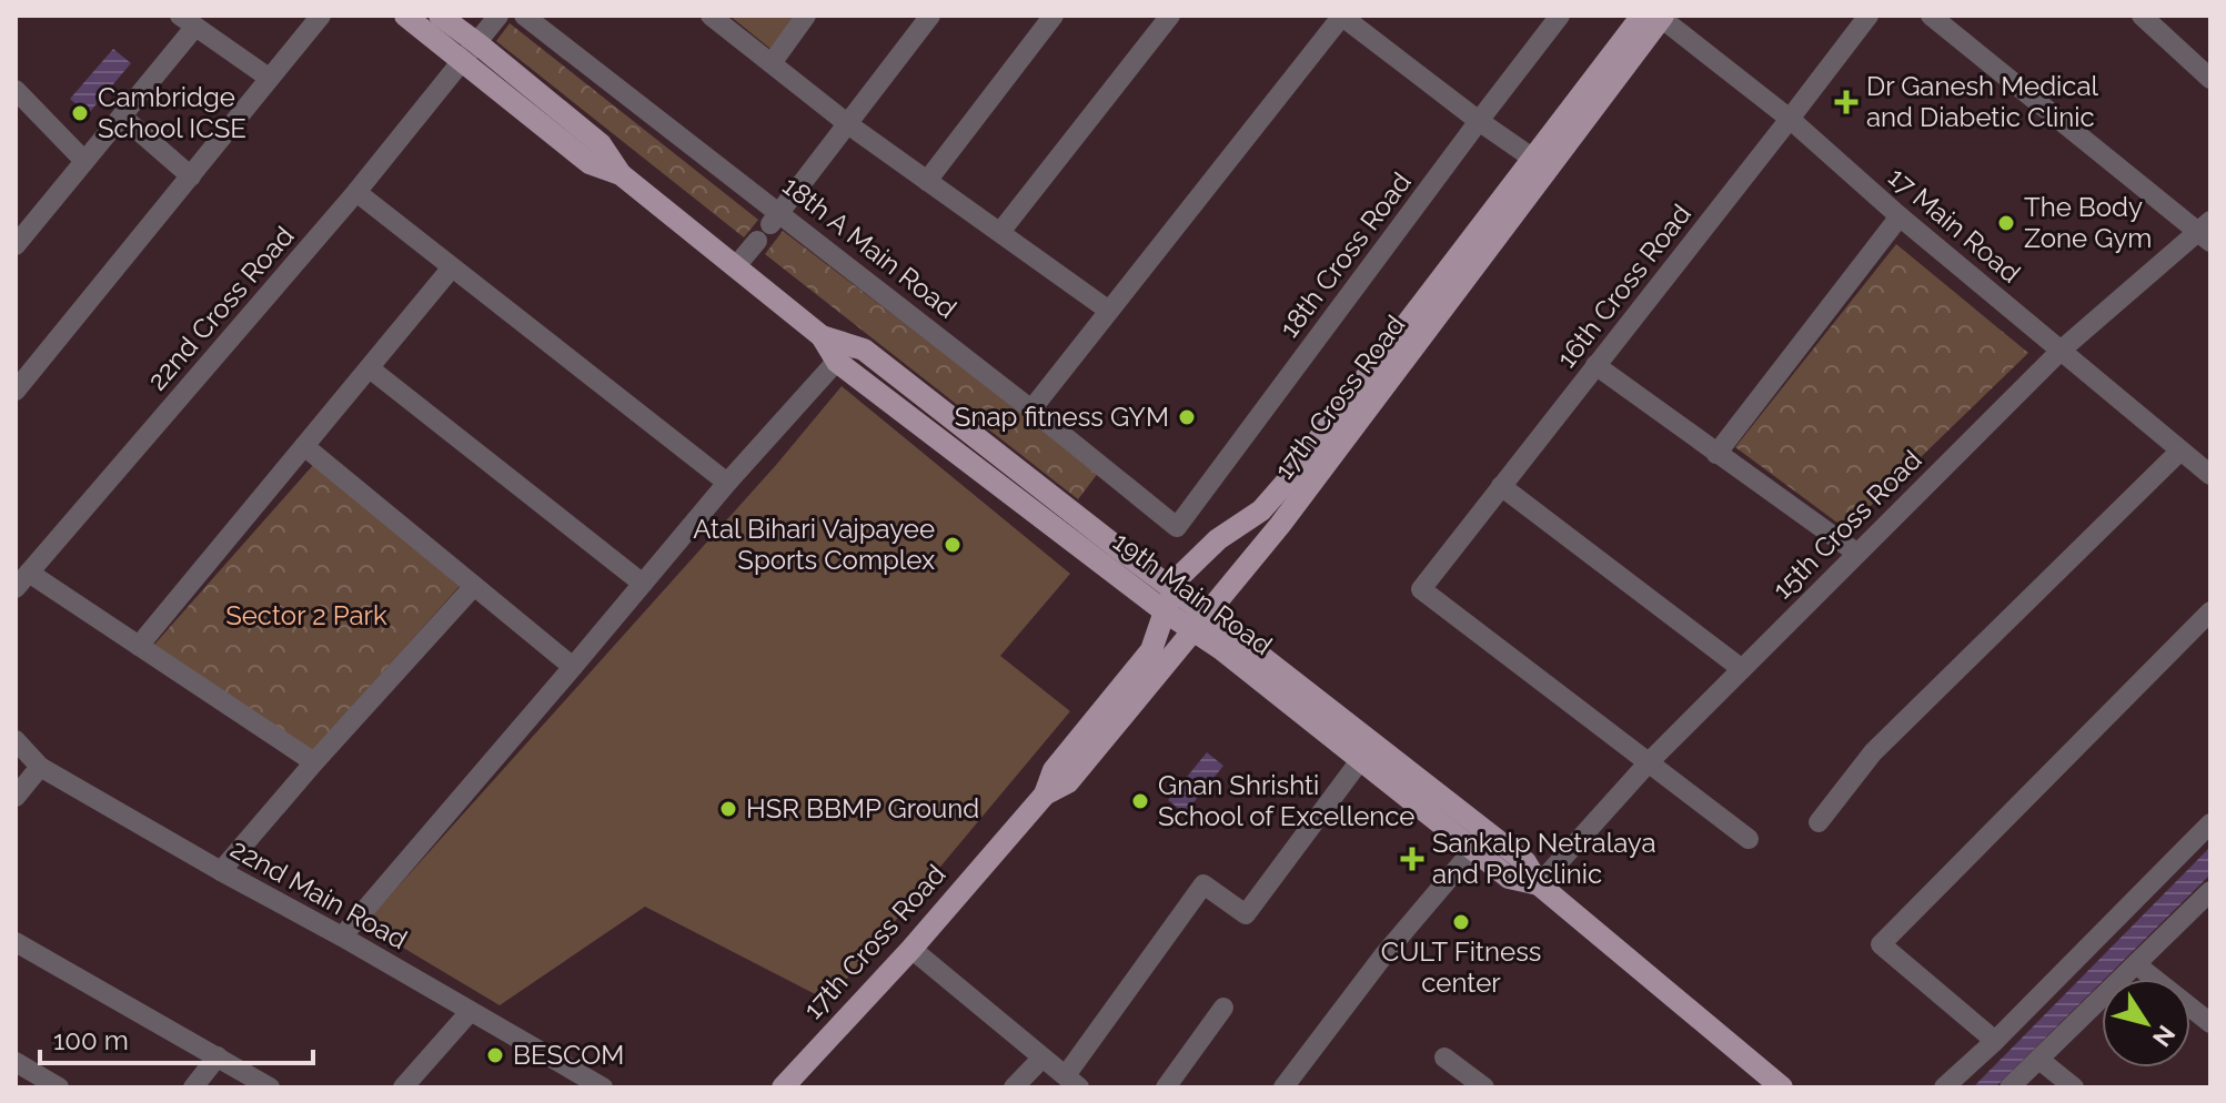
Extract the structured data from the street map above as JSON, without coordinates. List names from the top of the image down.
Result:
{
  "streets": {
    "main road": ["17th Cross Road", "19th Main Road"],
    "street": [
      "17 Main Road",
      "18th A Main Road",
      "18th Cross Road",
      "16th Cross Road",
      "22nd Cross Road",
      "15th Cross Road",
      "22nd Main Road"
    ]
  },
  "crossings": [
    ["17 Main Road", "16th Cross Road"],
    ["17 Main Road", "17th Cross Road"],
    ["17 Main Road", "15th Cross Road"],
    ["18th A Main Road", "18th Cross Road"],
    ["16th Cross Road", "15th Cross Road"],
    ["22nd Cross Road", "19th Main Road"],
    ["17th Cross Road", "19th Main Road"],
    ["15th Cross Road", "19th Main Road"]
  ],
  "parks": ["Sector 2 Park"],
  "places": {
    "health": ["Dr Ganesh Medical and Diabetic Clinic", "Sankalp Netralaya and Polyclinic"],
    "other": [
      "Cambridge School ICSE",
      "The Body Zone Gym",
      "Snap fitness GYM",
      "Atal Bihari Vajpayee Sports Complex",
      "Gnan Shrishti School of Excellence",
      "HSR BBMP Ground",
      "CULT Fitness center",
      "BESCOM"
    ]
  },
  "scale_bar": "100 m",
  "north": "bottom right"
}
